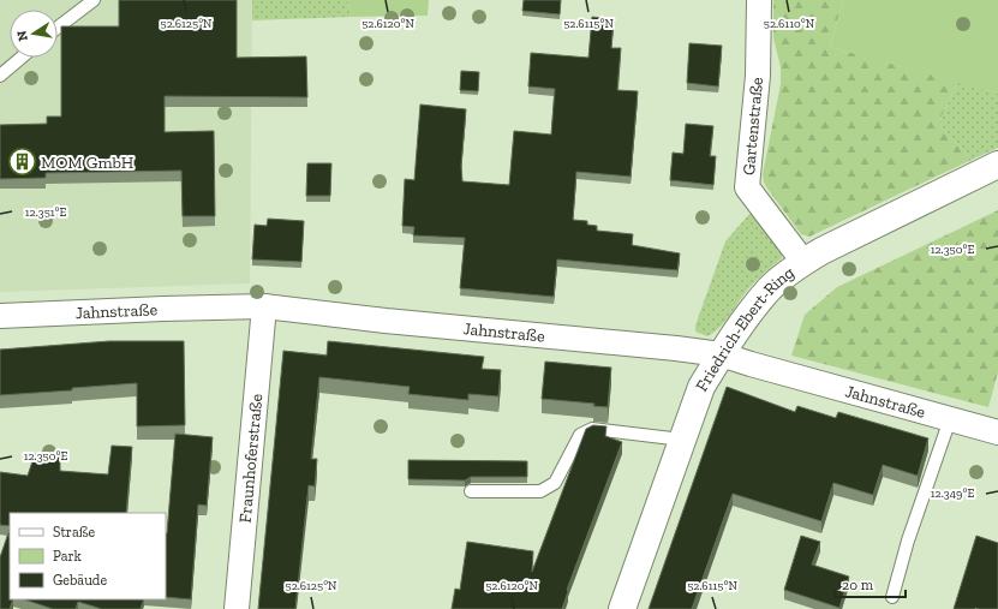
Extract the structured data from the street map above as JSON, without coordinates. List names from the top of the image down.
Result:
{
  "streets": {
    "main road": ["Friedrich-Ebert-Ring"],
    "street": ["Gartenstraße", "Jahnstraße", "Fraunhoferstraße"]
  },
  "crossings": [
    ["Gartenstraße", "Friedrich-Ebert-Ring"],
    ["Jahnstraße", "Friedrich-Ebert-Ring"],
    ["Jahnstraße", "Fraunhoferstraße"]
  ],
  "places": {
    "building": ["MOM GmbH"]
  },
  "legend": ["Straße", "Park", "Gebäude"],
  "scale_bar": "20 m",
  "north": "left",
  "coordinates": [
    "52.6125°N",
    "52.6120°N",
    "52.6115°N",
    "52.6110°N",
    "12.351°E",
    "12.350°E",
    "12.349°E"
  ]
}
